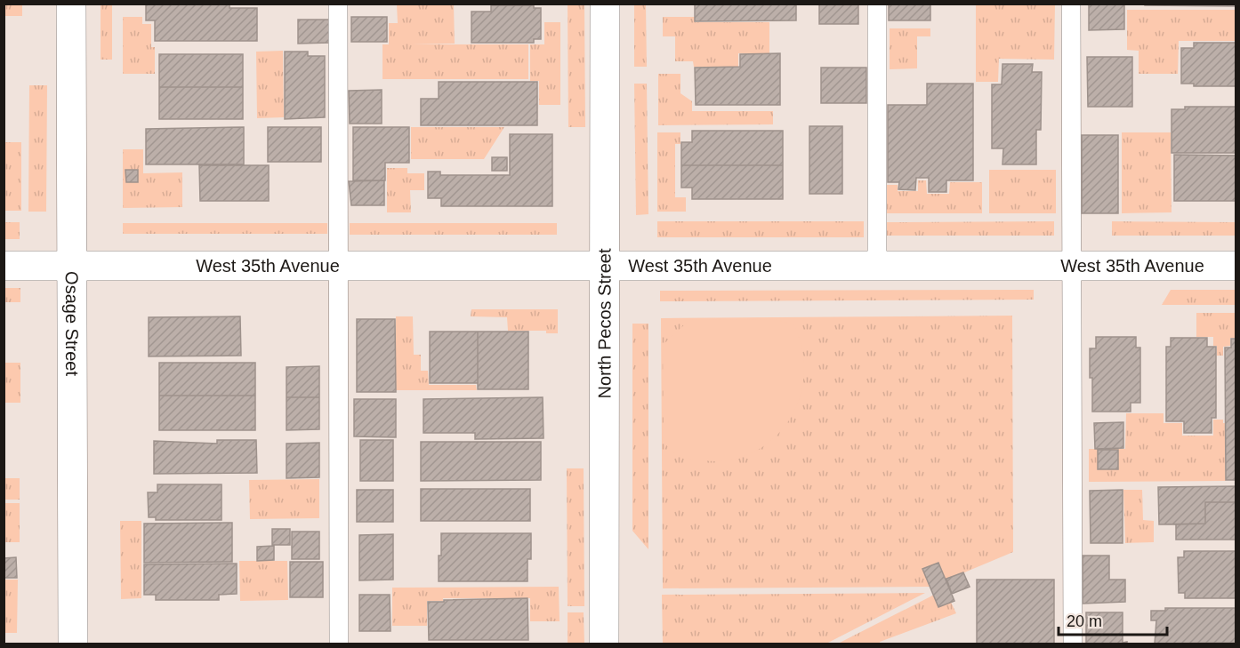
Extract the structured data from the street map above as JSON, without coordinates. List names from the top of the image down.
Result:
{
  "streets": {
    "street": ["West 35th Avenue", "Osage Street", "North Pecos Street"]
  },
  "crossings": [
    ["West 35th Avenue", "Osage Street"],
    ["West 35th Avenue", "North Pecos Street"]
  ],
  "scale_bar": "20 m"
}
